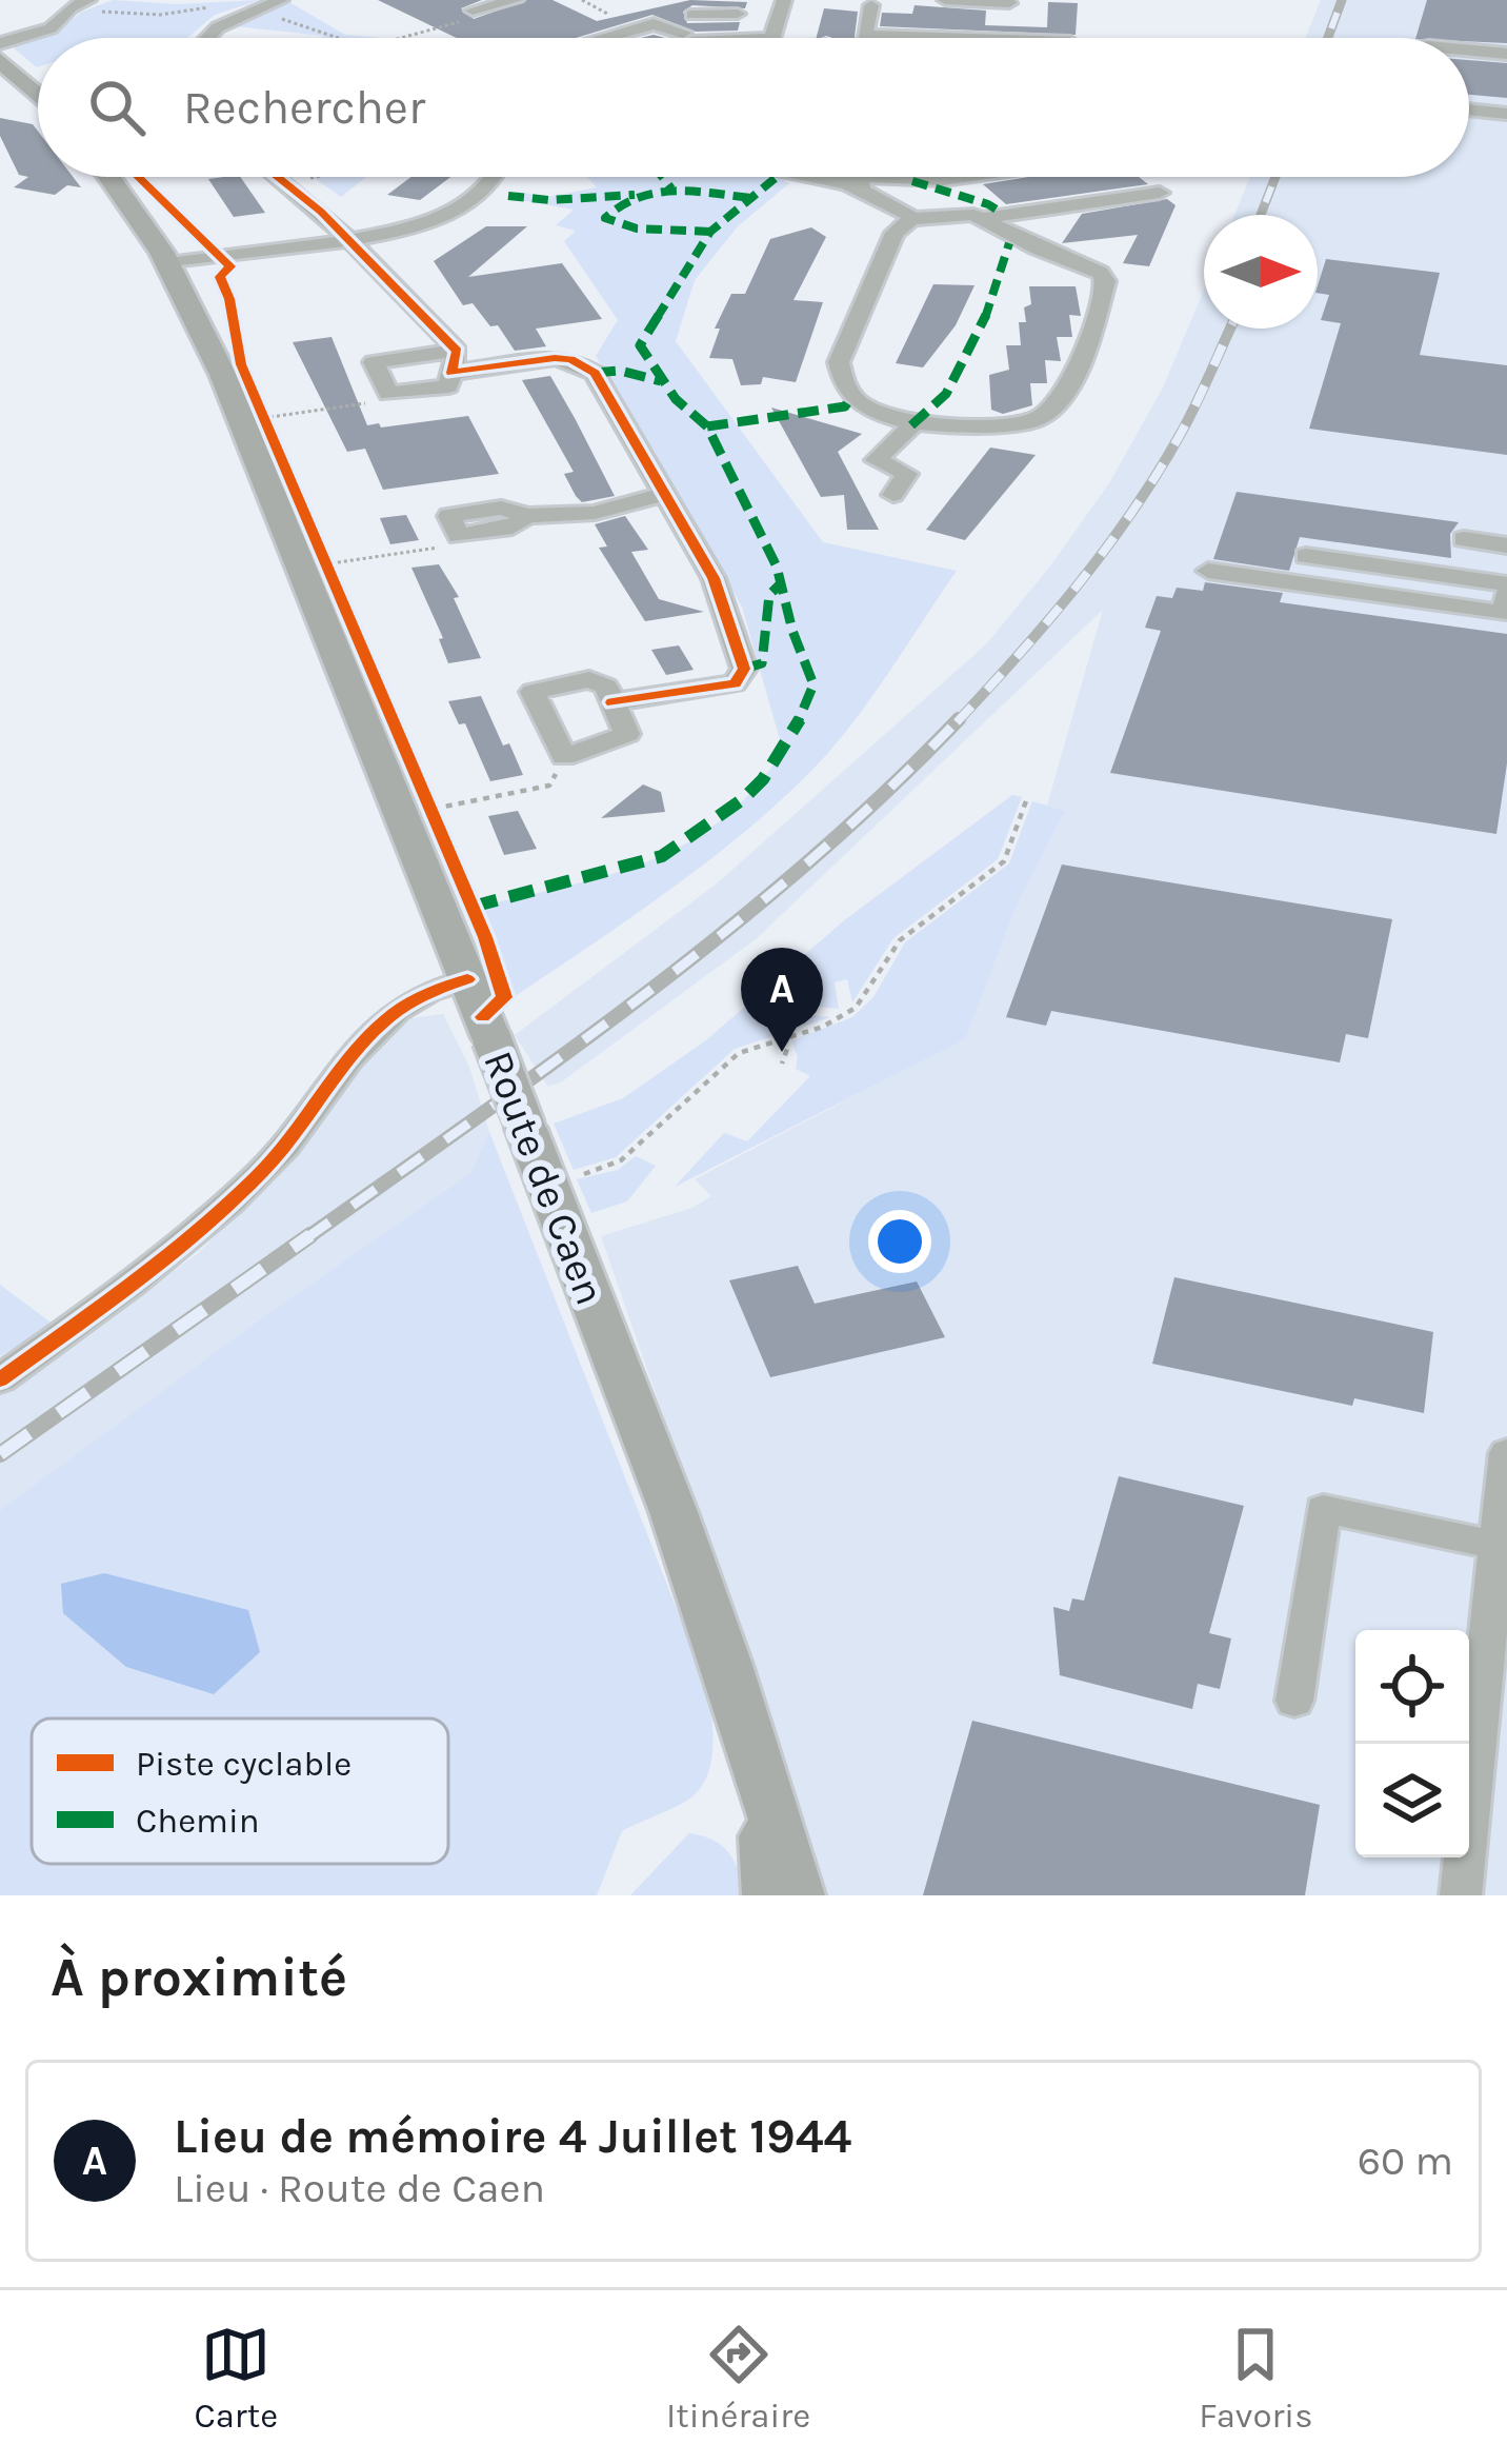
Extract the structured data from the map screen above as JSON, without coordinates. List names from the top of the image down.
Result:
{
  "streets": {
    "main road": ["Route de Caen"]
  },
  "legend": ["Piste cyclable", "Chemin"],
  "north": "right",
  "page": {
    "search": "Rechercher",
    "pins": "A",
    "heading": "À proximité",
    "list": [
      {
        "mark": "A",
        "name": "Lieu de mémoire 4 Juillet 1944",
        "note": "Lieu · Route de Caen",
        "value": "60 m"
      }
    ],
    "nav": ["Carte", "Itinéraire", "Favoris"]
  }
}
